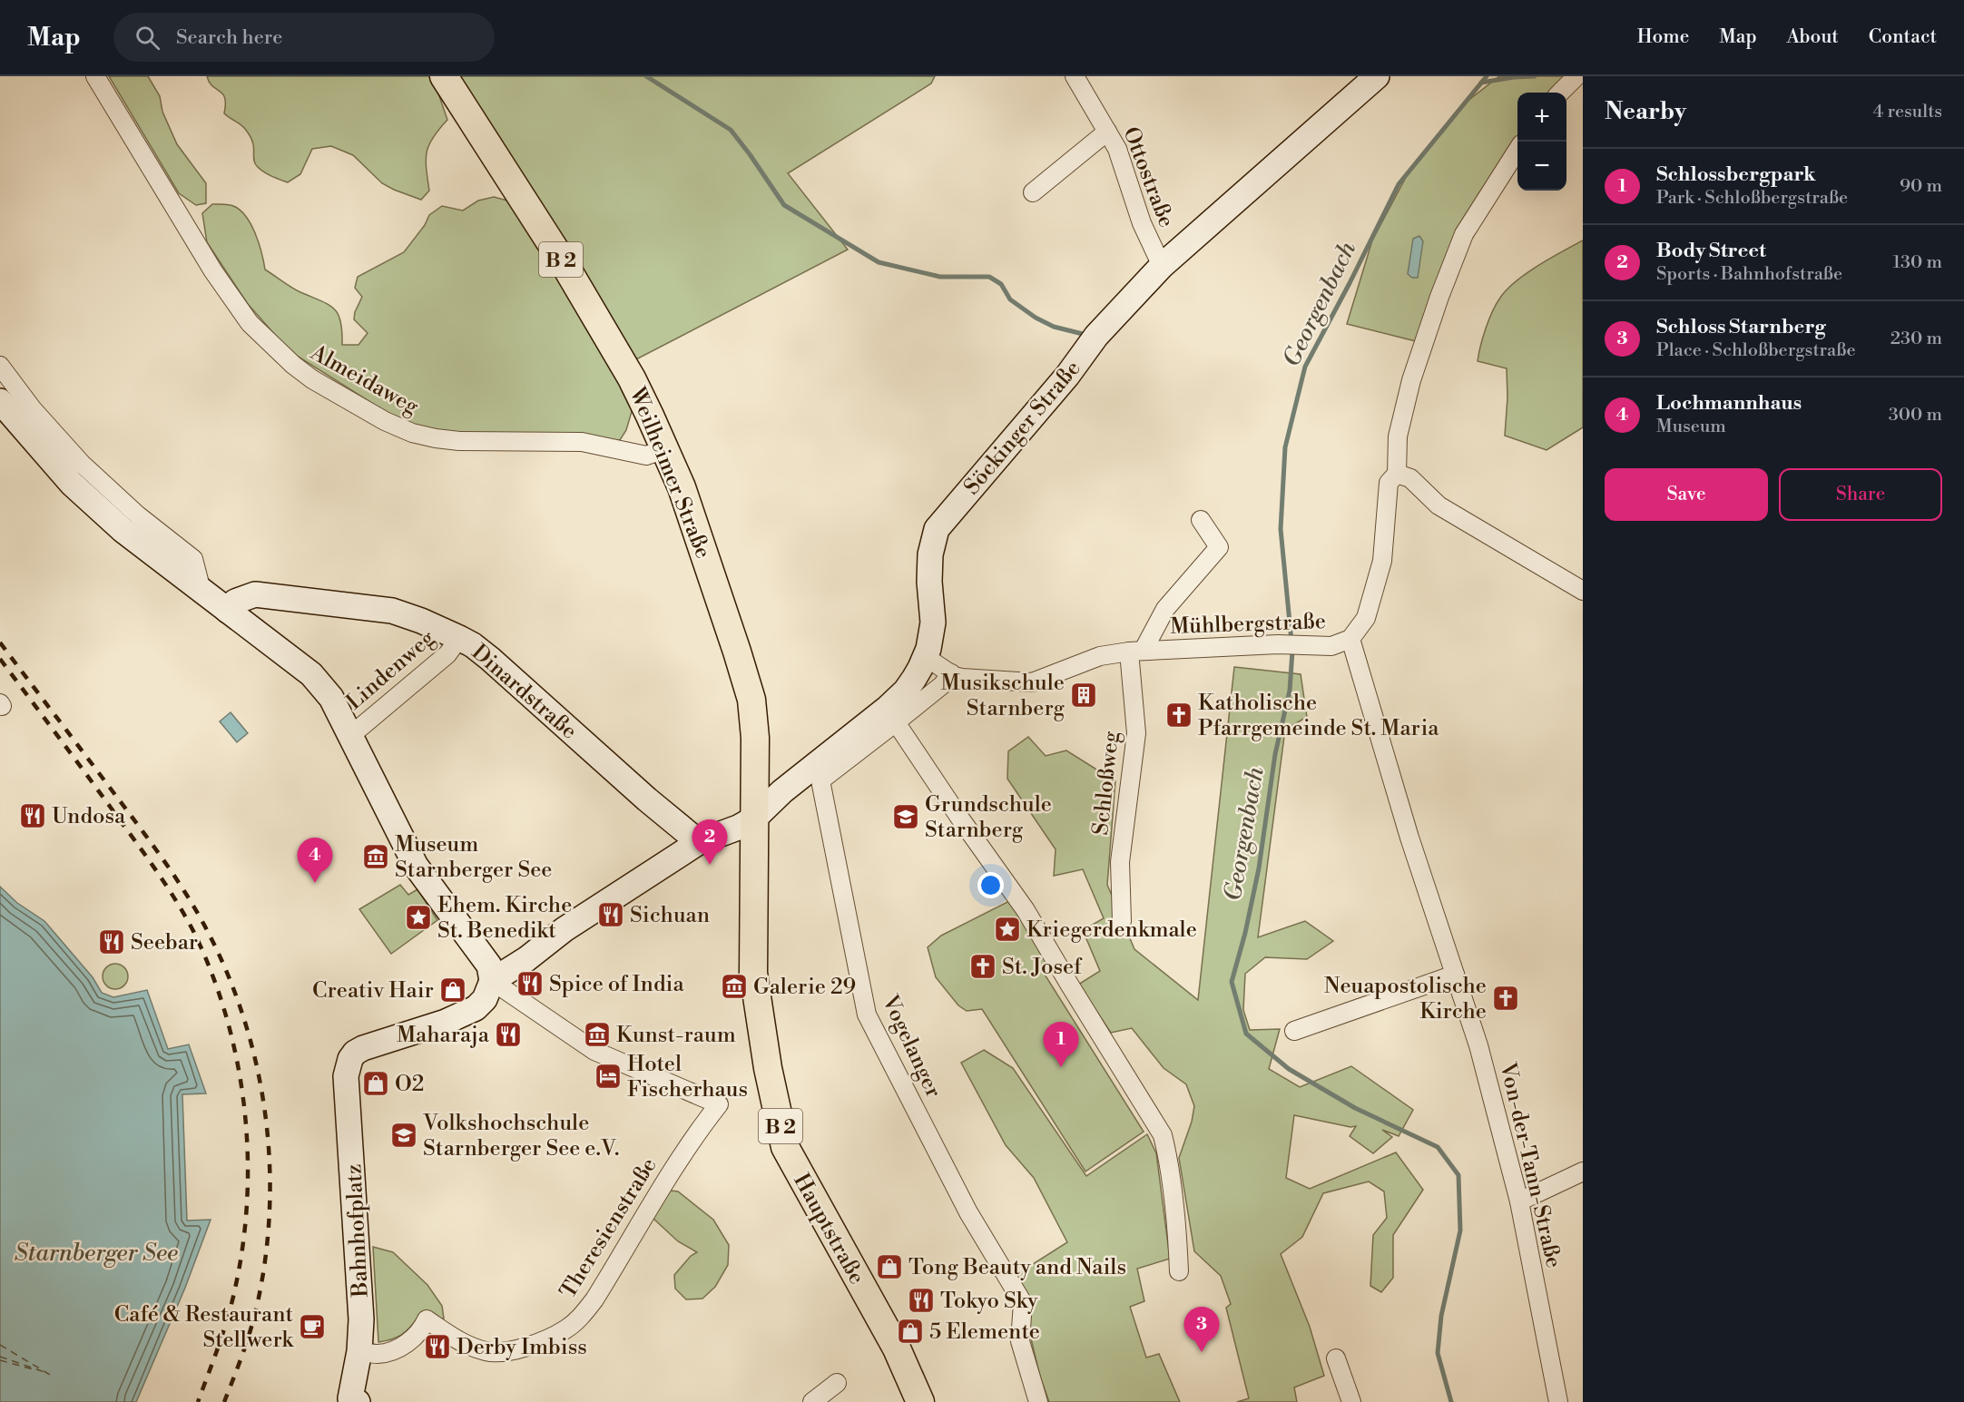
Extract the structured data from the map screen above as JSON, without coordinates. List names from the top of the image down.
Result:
{
  "streets": {
    "main road": [
      "B 2",
      "Söckinger Straße",
      "Weilheimer Straße",
      "Dinardstraße",
      "Hauptstraße",
      "Bahnhofplatz"
    ],
    "street": [
      "Ottostraße",
      "Almeidaweg",
      "Mühlbergstraße",
      "Lindenweg",
      "Schloßweg",
      "Vogelanger",
      "Von-der-Tann-Straße",
      "Theresienstraße"
    ]
  },
  "crossings": [
    ["Ottostraße", "Söckinger Straße"],
    ["Almeidaweg", "Weilheimer Straße"],
    ["Söckinger Straße", "Weilheimer Straße"],
    ["Söckinger Straße", "Mühlbergstraße"],
    ["Söckinger Straße", "Dinardstraße"],
    ["Söckinger Straße", "Theresienstraße"],
    ["Söckinger Straße", "Hauptstraße"],
    ["Söckinger Straße", "Bahnhofplatz"],
    ["Weilheimer Straße", "Hauptstraße"],
    ["Mühlbergstraße", "Schloßweg"],
    ["Mühlbergstraße", "Von-der-Tann-Straße"],
    ["Lindenweg", "Dinardstraße"],
    ["Theresienstraße", "Bahnhofplatz"]
  ],
  "water": ["Georgenbach", "Starnberger See"],
  "places": {
    "building": ["Musikschule Starnberg"],
    "church": ["Katholische Pfarrgemeinde St. Maria", "St. Josef", "Neuapostolische Kirche"],
    "restaurant": [
      "Undosa",
      "Sichuan",
      "Seebar",
      "Spice of India",
      "Maharaja",
      "Tokyo Sky",
      "Derby Imbiss"
    ],
    "school or university": ["Grundschule Starnberg", "Volkshochschule Starnberger See e.V."],
    "museum": ["Museum Starnberger See", "Galerie 29", "Kunst-raum"],
    "place": ["Ehem. Kirche St. Benedikt", "Kriegerdenkmale"],
    "shop": [
      "Creativ Hair",
      "O2",
      "Tong Beauty and Nails",
      "5 Elemente"
    ],
    "hotel": ["Hotel Fischerhaus"],
    "cafe": ["Café & Restaurant Stellwerk"]
  },
  "page": {
    "header": "Map",
    "search": "Search here",
    "nav": [
      "Home",
      "Map",
      "About",
      "Contact"
    ],
    "heading": ["Nearby", "4 results"],
    "map_buttons": ["+", "−"],
    "list": [
      {
        "mark": "1",
        "name": "Schlossbergpark",
        "note": "Park · Schloßbergstraße",
        "value": "90 m"
      },
      {
        "mark": "2",
        "name": "Body Street",
        "note": "Sports · Bahnhofstraße",
        "value": "130 m"
      },
      {
        "mark": "3",
        "name": "Schloss Starnberg",
        "note": "Place · Schloßbergstraße",
        "value": "230 m"
      },
      {
        "mark": "4",
        "name": "Lochmannhaus",
        "note": "Museum",
        "value": "300 m"
      }
    ],
    "buttons": ["Save", "Share"],
    "pins": [
      "2",
      "4",
      "1",
      "3"
    ]
  }
}
